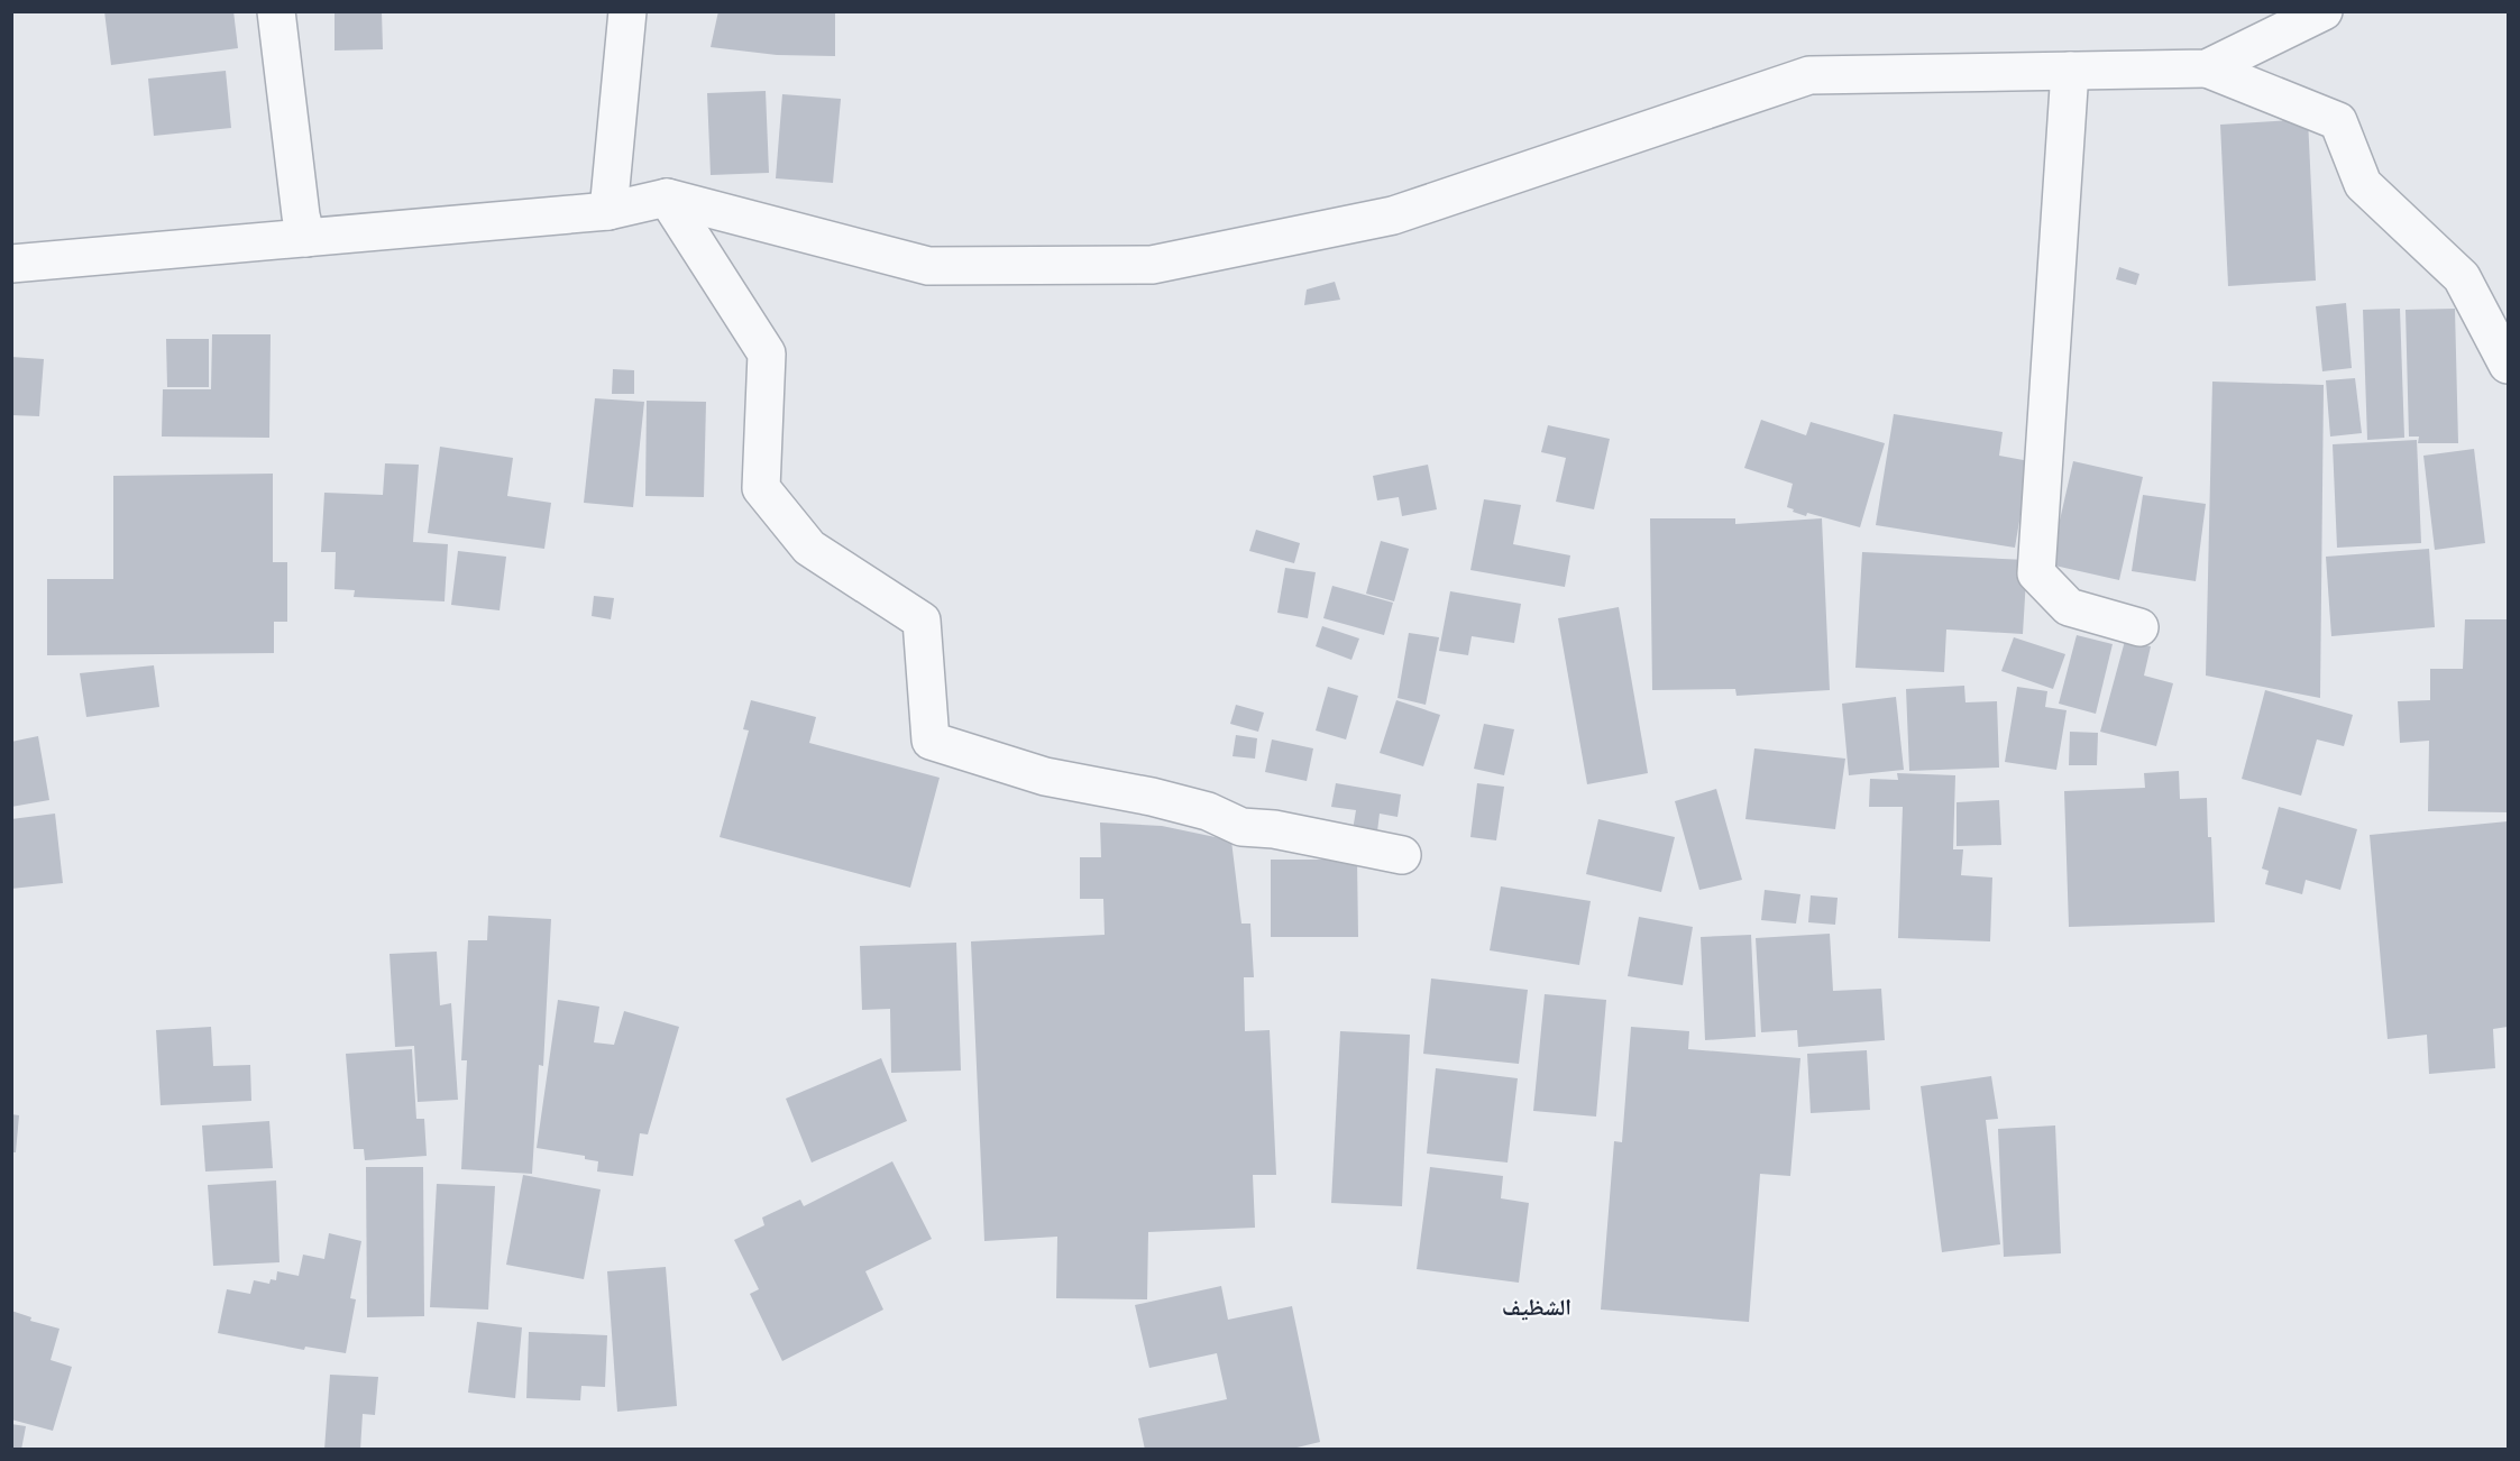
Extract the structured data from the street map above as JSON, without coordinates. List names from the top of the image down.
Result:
{
  "districts": ["الشظيف"]
}
